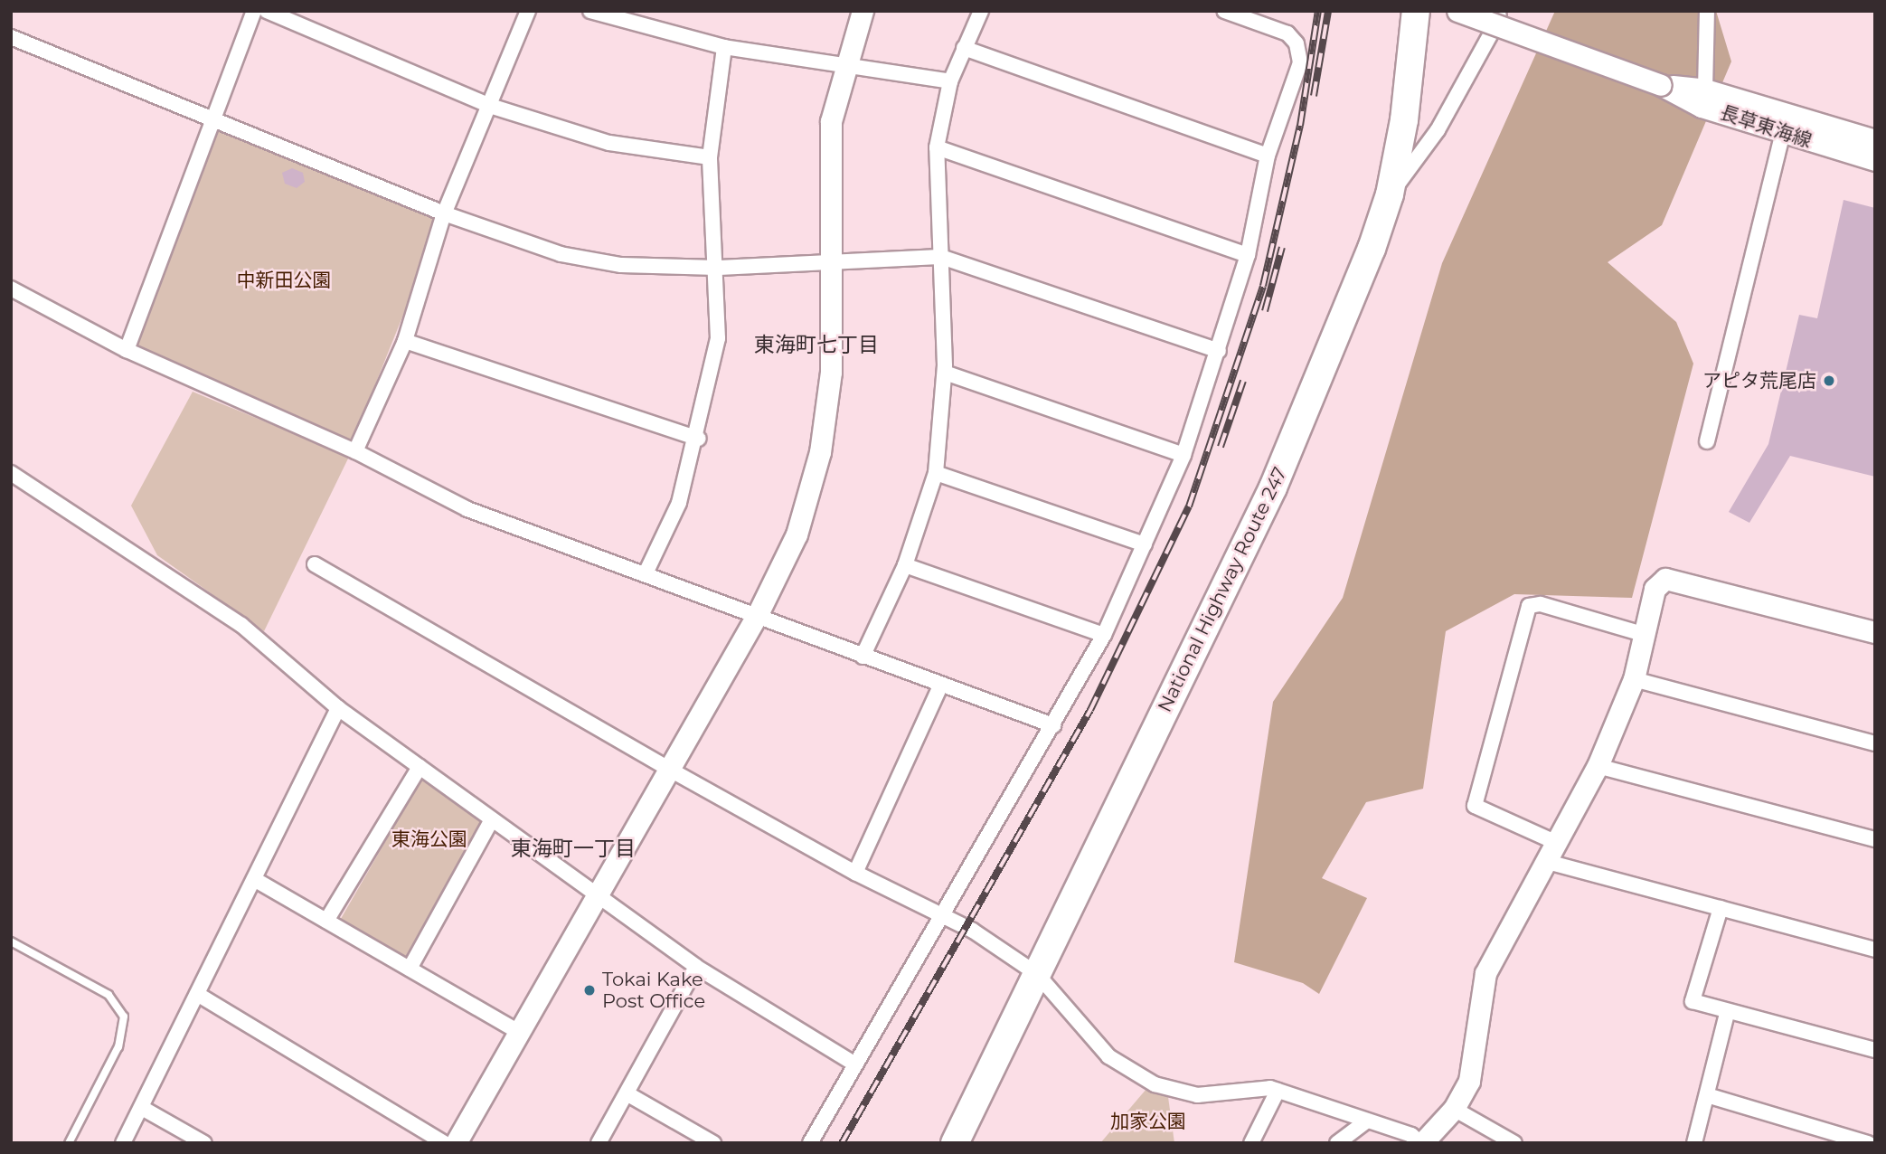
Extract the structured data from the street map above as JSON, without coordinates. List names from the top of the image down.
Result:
{
  "streets": {
    "highway": ["National Highway Route 247"],
    "street": ["長草東海線"]
  },
  "districts": ["東海町七丁目", "東海町一丁目"],
  "parks": ["中新田公園", "東海公園", "加家公園"],
  "places": ["アピタ荒尾店", "Tokai Kake Post Office"]
}
